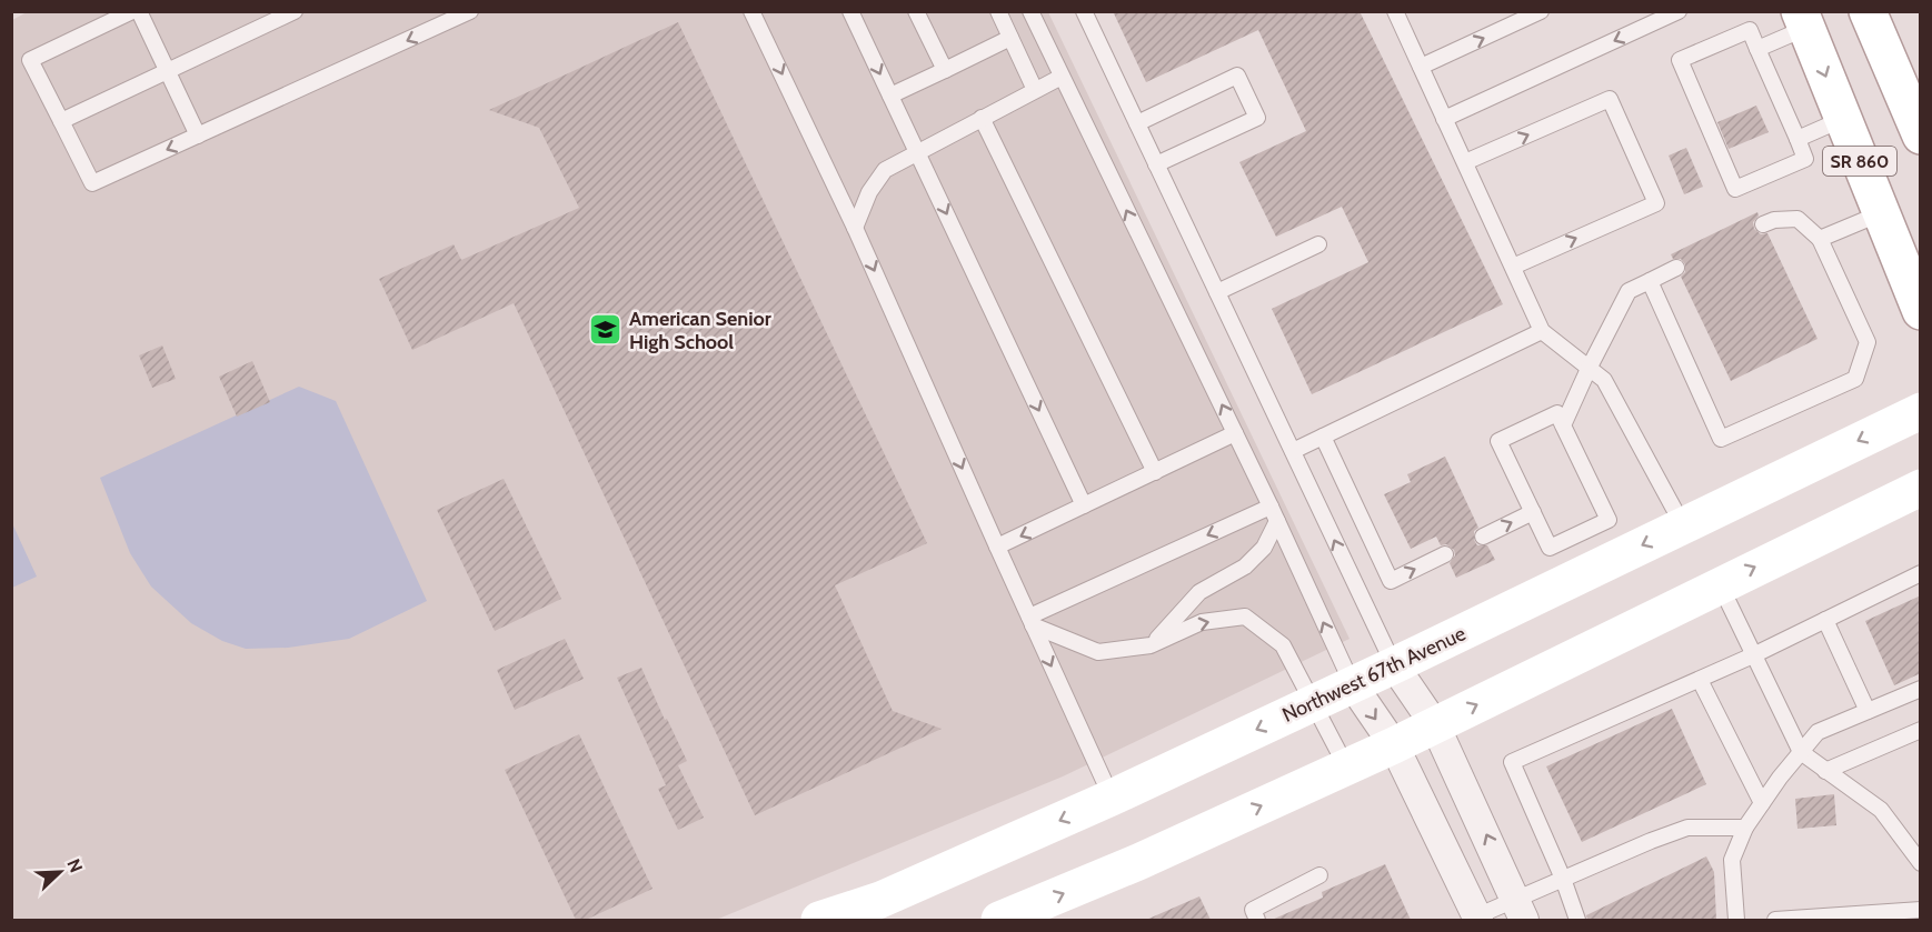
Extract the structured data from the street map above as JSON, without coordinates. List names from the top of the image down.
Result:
{
  "streets": {
    "main road": ["SR 860", "Northwest 67th Avenue"]
  },
  "places": {
    "school or university": ["American Senior High School"]
  },
  "north": "top right"
}
